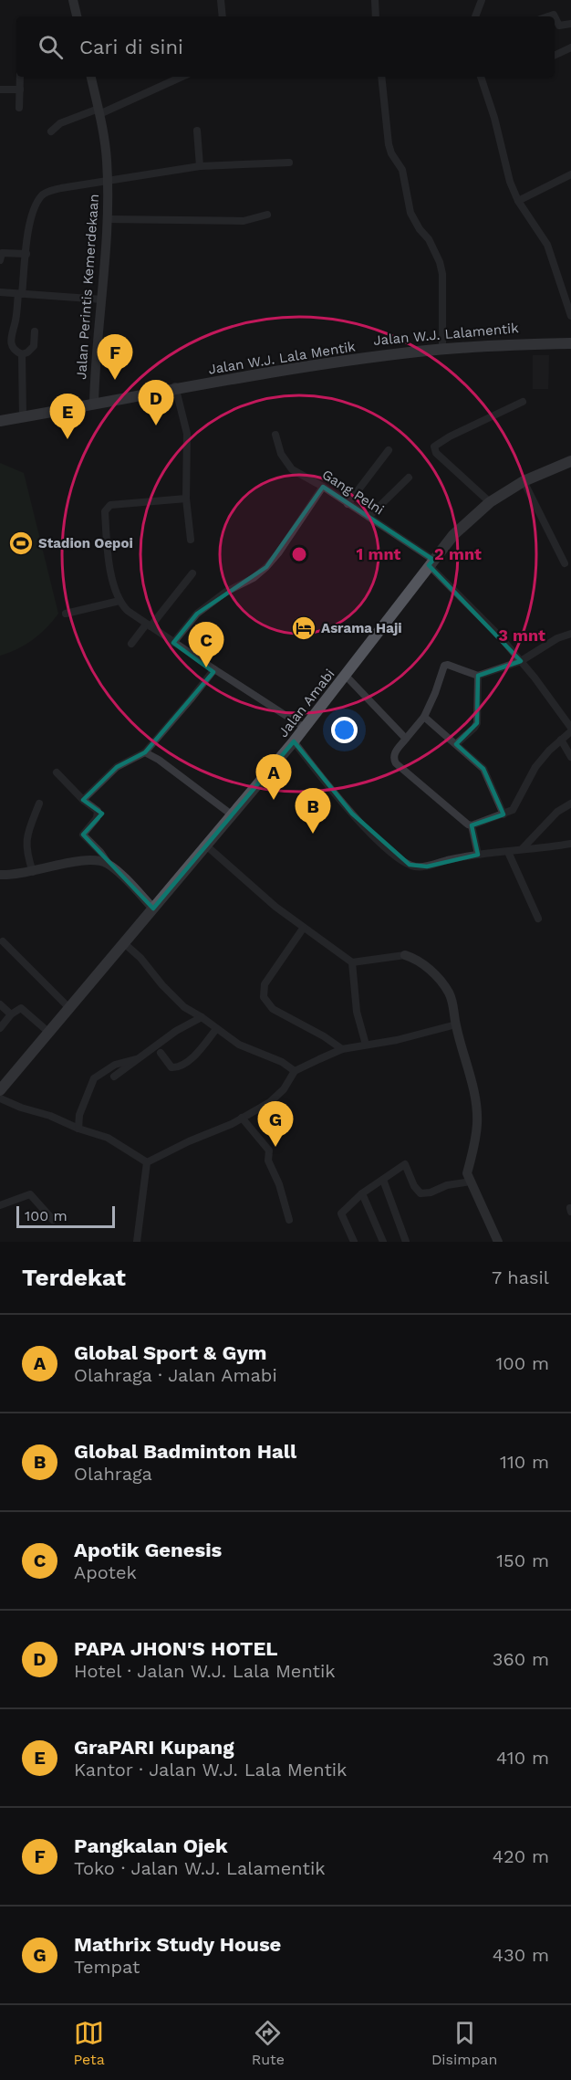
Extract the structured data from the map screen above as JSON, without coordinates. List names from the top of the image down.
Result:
{
  "streets": {
    "main road": ["Jalan W.J. Lalamentik", "Jalan W.J. Lala Mentik", "Jalan Amabi"],
    "street": ["Jalan Perintis Kemerdekaan", "Gang Pelni"]
  },
  "crossings": [
    ["Jalan Perintis Kemerdekaan", "Jalan W.J. Lala Mentik"],
    ["Jalan W.J. Lalamentik", "Jalan W.J. Lala Mentik"],
    ["Gang Pelni", "Jalan Amabi"]
  ],
  "places": {
    "sports": ["Stadion Oepoi"],
    "hotel": ["Asrama Haji"]
  },
  "scale_bar": "100 m",
  "page": {
    "search": "Cari di sini",
    "pins": [
      "F",
      "D",
      "E",
      "C",
      "A",
      "B",
      "G"
    ],
    "scale": "100 m",
    "heading": ["Terdekat", "7 hasil"],
    "list": [
      {
        "mark": "A",
        "name": "Global Sport & Gym",
        "note": "Olahraga · Jalan Amabi",
        "value": "100 m"
      },
      {
        "mark": "B",
        "name": "Global Badminton Hall",
        "note": "Olahraga",
        "value": "110 m"
      },
      {
        "mark": "C",
        "name": "Apotik Genesis",
        "note": "Apotek",
        "value": "150 m"
      },
      {
        "mark": "D",
        "name": "PAPA JHON'S HOTEL",
        "note": "Hotel · Jalan W.J. Lala Mentik",
        "value": "360 m"
      },
      {
        "mark": "E",
        "name": "GraPARI Kupang",
        "note": "Kantor · Jalan W.J. Lala Mentik",
        "value": "410 m"
      },
      {
        "mark": "F",
        "name": "Pangkalan Ojek",
        "note": "Toko · Jalan W.J. Lalamentik",
        "value": "420 m"
      },
      {
        "mark": "G",
        "name": "Mathrix Study House",
        "note": "Tempat",
        "value": "430 m"
      }
    ],
    "nav": ["Peta", "Rute", "Disimpan"]
  },
  "rings": ["1 mnt", "2 mnt", "3 mnt"]
}
